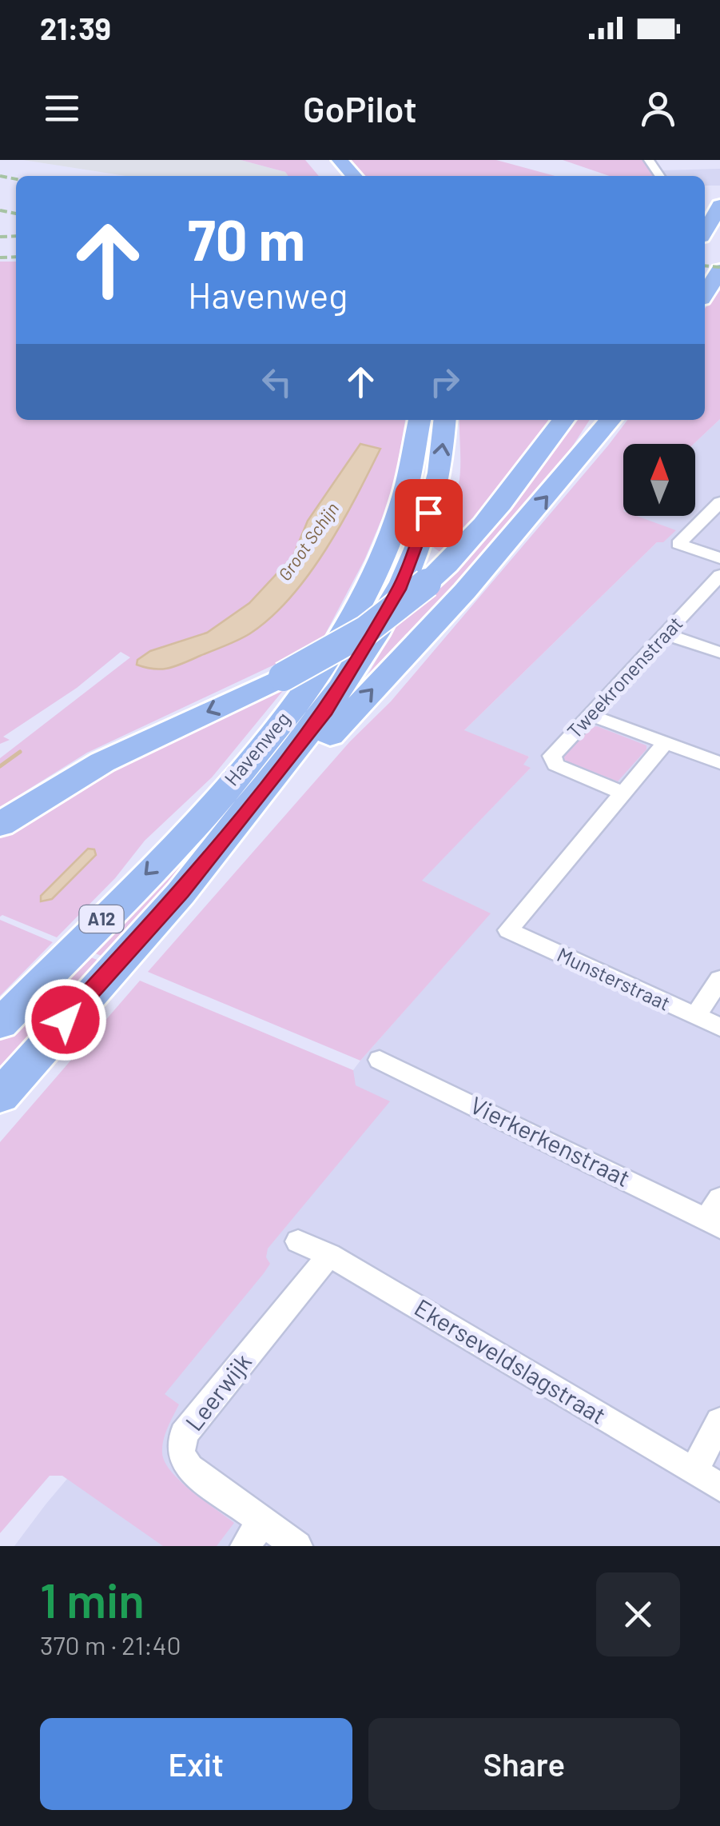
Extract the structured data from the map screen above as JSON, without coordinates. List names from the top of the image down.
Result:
{
  "streets": {
    "highway": ["Havenweg", "A12"],
    "street": [
      "Tweekronenstraat",
      "Munsterstraat",
      "Vierkerkenstraat",
      "Ekerseveldslagstraat",
      "Leerwijk"
    ]
  },
  "crossings": [
    ["Tweekronenstraat", "Munsterstraat"],
    ["Havenweg", "A12"],
    ["Ekerseveldslagstraat", "Leerwijk"]
  ],
  "water": ["Groot Schijn"],
  "north": "top",
  "page": {
    "status": "21:39",
    "header": "GoPilot",
    "turn": ["70 m", "Havenweg"],
    "heading": ["1 min", "370 m · 21:40"],
    "buttons": ["Exit", "Share"]
  }
}
